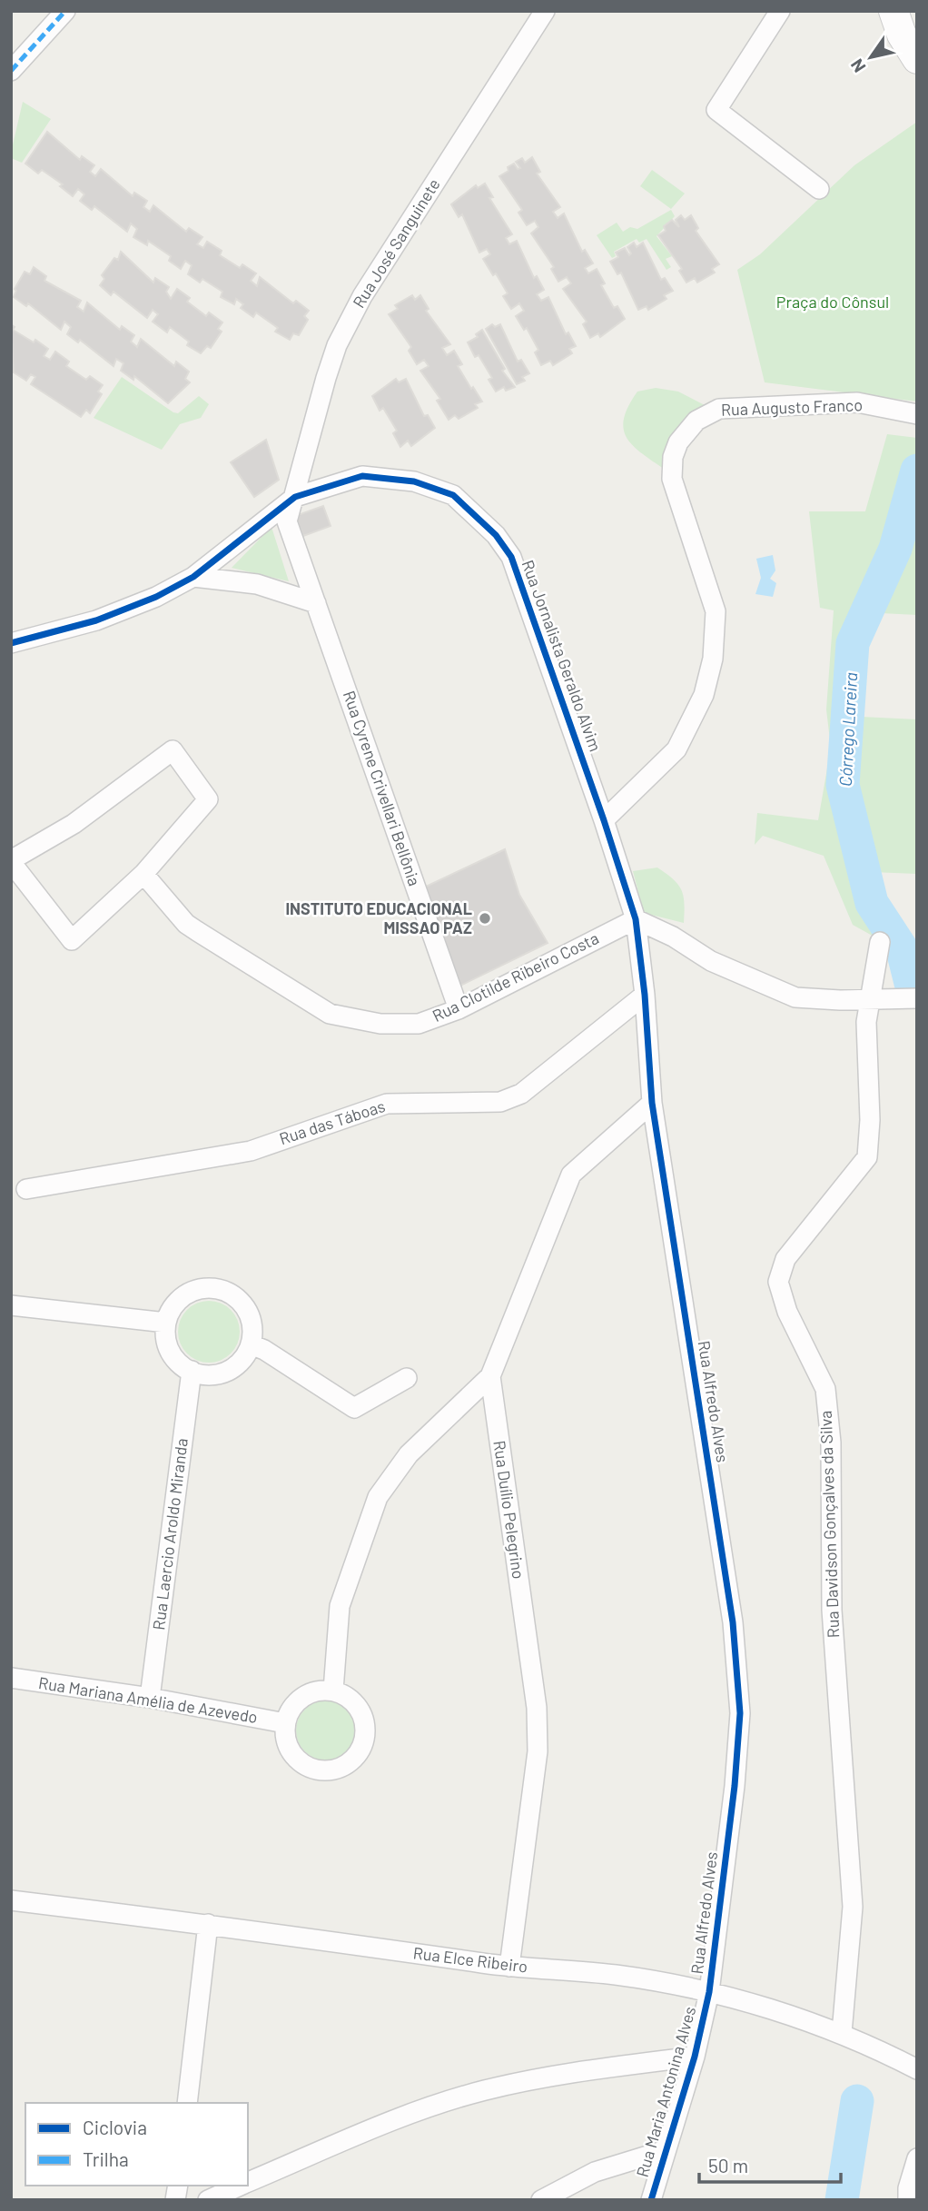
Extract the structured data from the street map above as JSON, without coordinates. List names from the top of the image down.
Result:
{
  "streets": {
    "street": [
      "Rua José Sanguinete",
      "Rua Augusto Franco",
      "Rua Jornalista Geraldo Alvim",
      "Rua Cyrene Crivellari Bellônia",
      "Rua Clotilde Ribeiro Costa",
      "Rua das Táboas",
      "Rua Alfredo Alves",
      "Rua Duílio Pelegrino",
      "Rua Davidson Gonçalves da Silva",
      "Rua Laercio Aroldo Miranda",
      "Rua Mariana Amélia de Azevedo",
      "Rua Elce Ribeiro",
      "Rua Maria Antonina Alves"
    ]
  },
  "crossings": [
    ["Rua José Sanguinete", "Rua Jornalista Geraldo Alvim"],
    ["Rua José Sanguinete", "Rua Cyrene Crivellari Bellônia"],
    ["Rua Augusto Franco", "Rua Jornalista Geraldo Alvim"],
    ["Rua Augusto Franco", "Rua Alfredo Alves"],
    ["Rua Jornalista Geraldo Alvim", "Rua Cyrene Crivellari Bellônia"],
    ["Rua Jornalista Geraldo Alvim", "Rua Alfredo Alves"],
    ["Rua Cyrene Crivellari Bellônia", "Rua Clotilde Ribeiro Costa"],
    ["Rua Clotilde Ribeiro Costa", "Rua Alfredo Alves"],
    ["Rua das Táboas", "Rua Alfredo Alves"],
    ["Rua Alfredo Alves", "Rua Duílio Pelegrino"],
    ["Rua Alfredo Alves", "Rua Elce Ribeiro"],
    ["Rua Alfredo Alves", "Rua Maria Antonina Alves"],
    ["Rua Duílio Pelegrino", "Rua Elce Ribeiro"],
    ["Rua Davidson Gonçalves da Silva", "Rua Elce Ribeiro"],
    ["Rua Laercio Aroldo Miranda", "Rua Mariana Amélia de Azevedo"],
    ["Rua Elce Ribeiro", "Rua Maria Antonina Alves"]
  ],
  "water": ["Córrego Lareira"],
  "parks": ["Praça do Cônsul"],
  "places": ["INSTITUTO EDUCACIONAL MISSAO PAZ"],
  "legend": ["Ciclovia", "Trilha"],
  "scale_bar": "50 m",
  "north": "bottom left"
}
